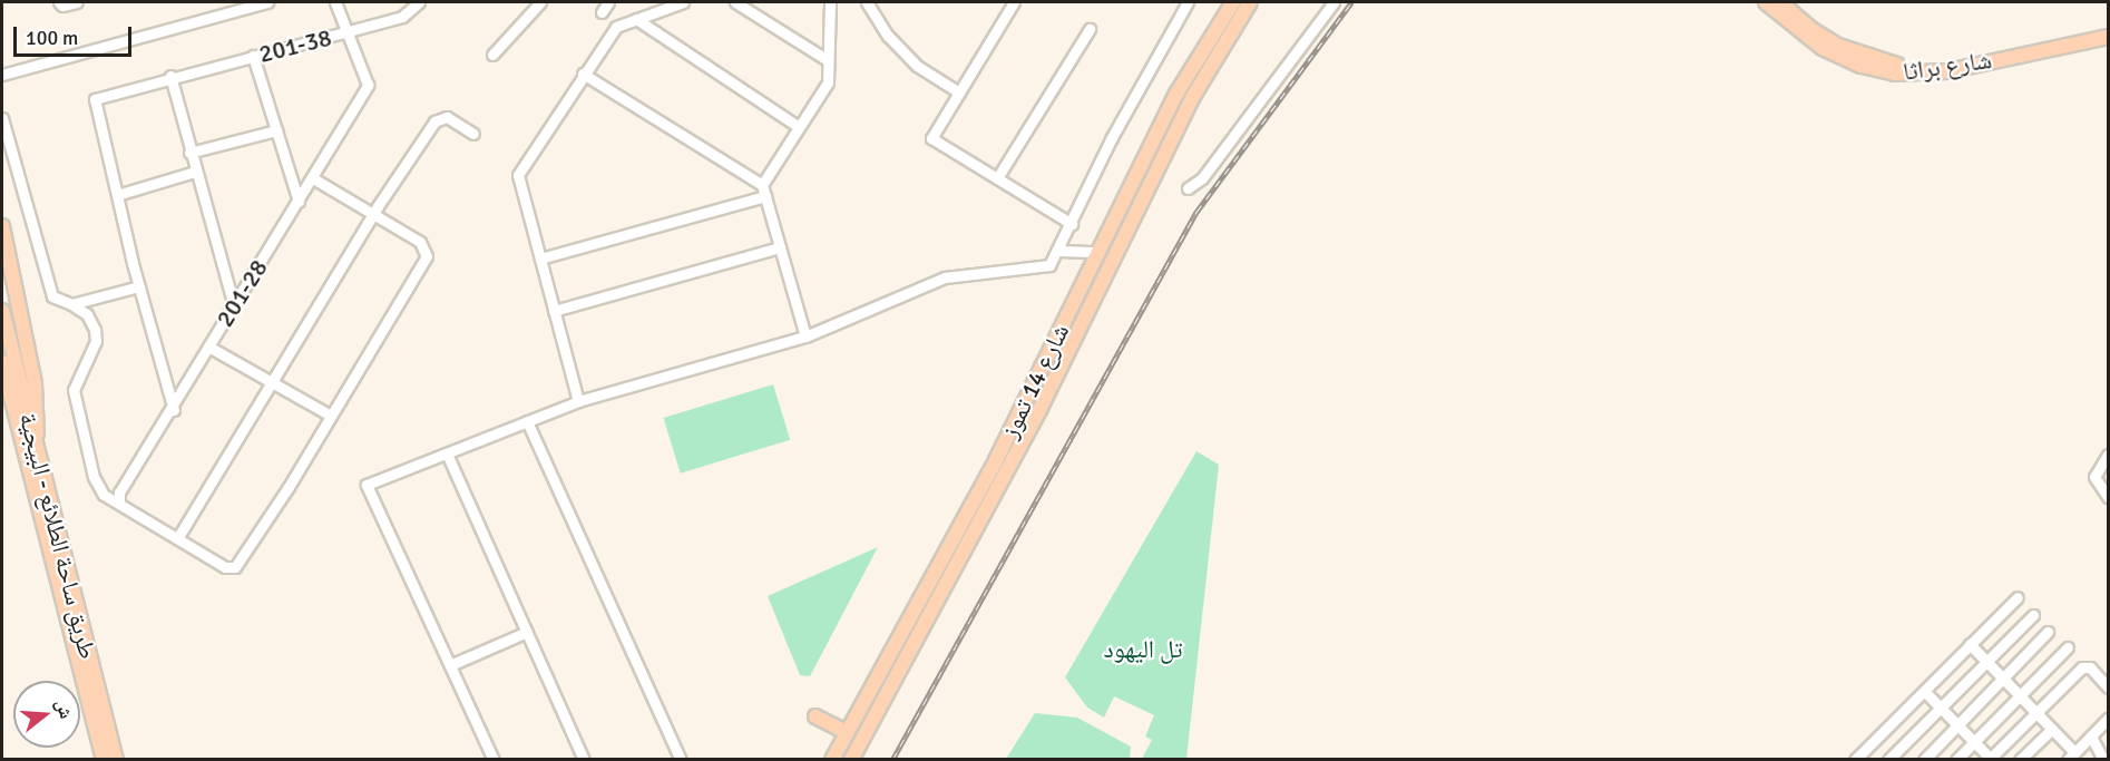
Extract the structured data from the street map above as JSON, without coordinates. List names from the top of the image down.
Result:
{
  "streets": {
    "main road": ["شارع براثا", "شارع 14 تموز", "طريق ساحة الطلائع - البيجية"],
    "street": ["201-38", "201-28"]
  },
  "crossings": [
    ["201-38", "201-28"]
  ],
  "parks": ["تل اليهود"],
  "scale_bar": "100 m",
  "north": "right"
}
